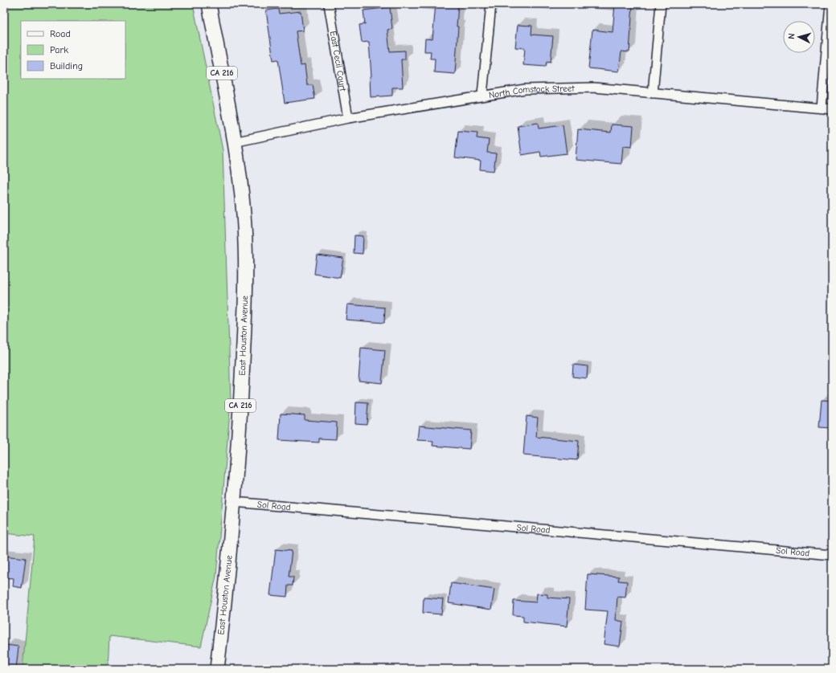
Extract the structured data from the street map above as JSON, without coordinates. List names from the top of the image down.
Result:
{
  "streets": {
    "main road": ["CA 216", "East Houston Avenue"],
    "street": ["East Cecil Court", "North Comstock Street", "Sol Road"]
  },
  "crossings": [
    ["East Cecil Court", "North Comstock Street"],
    ["North Comstock Street", "East Houston Avenue"],
    ["East Houston Avenue", "Sol Road"]
  ],
  "legend": ["Road", "Park", "Building"],
  "north": "left"
}
